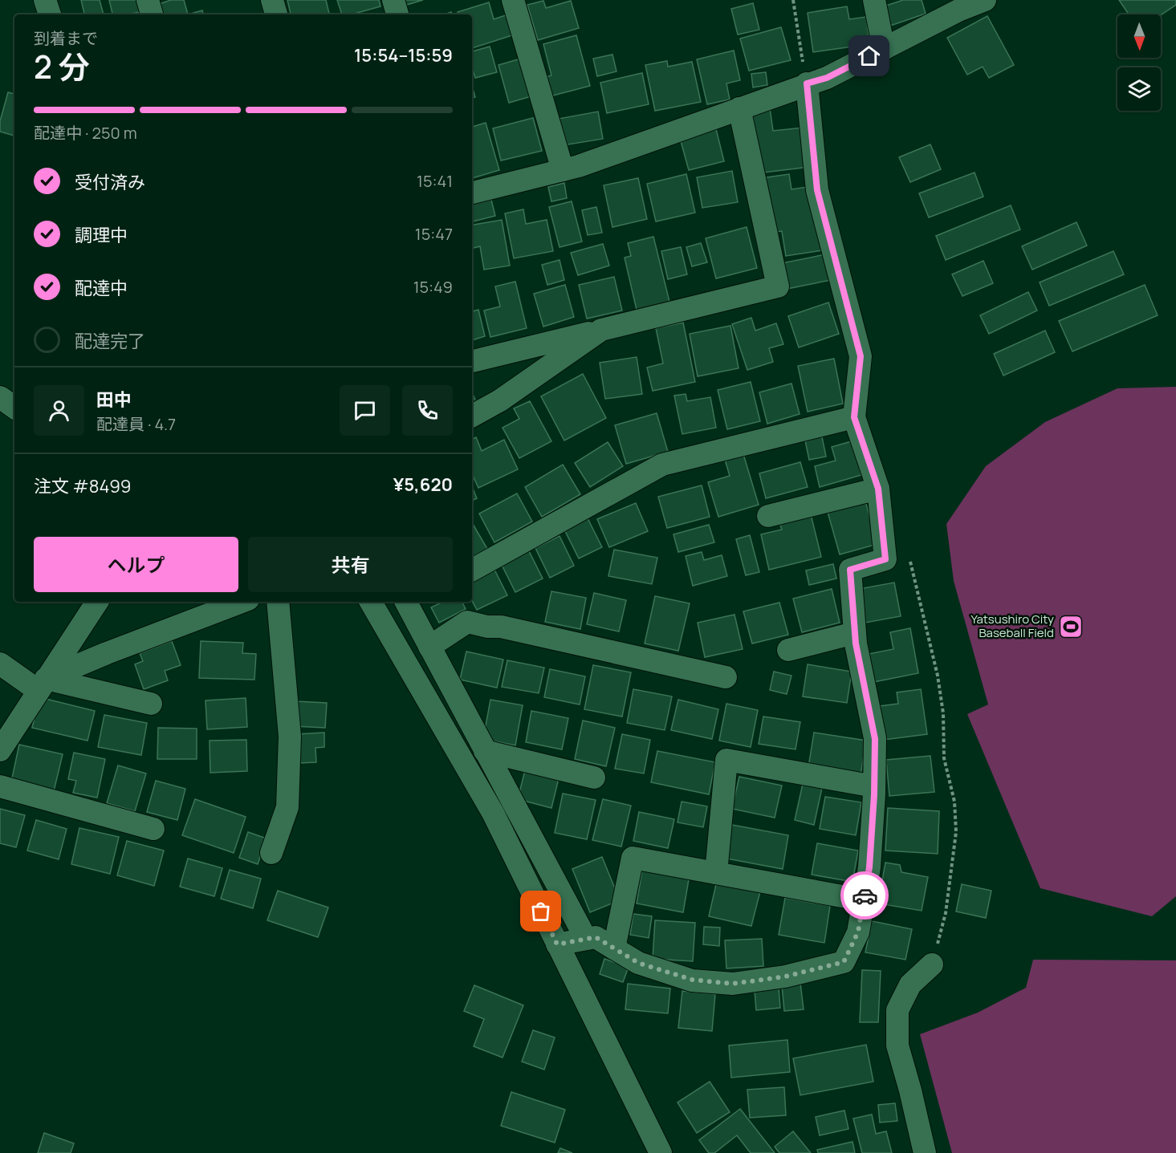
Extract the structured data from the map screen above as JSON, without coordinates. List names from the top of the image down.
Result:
{
  "places": {
    "sports": ["Yatsushiro City Baseball Field"]
  },
  "north": "bottom",
  "page": {
    "heading": ["2 分", "到着まで", "15:54–15:59"],
    "panel": [
      "田中",
      "配達員 · 4.7",
      "注文 #8499",
      "¥5,620"
    ],
    "bar": "配達中 · 250 m",
    "list": [
      ["受付済み", "15:41"],
      ["調理中", "15:47"],
      ["配達中", "15:49"],
      "配達完了"
    ],
    "buttons": ["ヘルプ", "共有"]
  }
}
